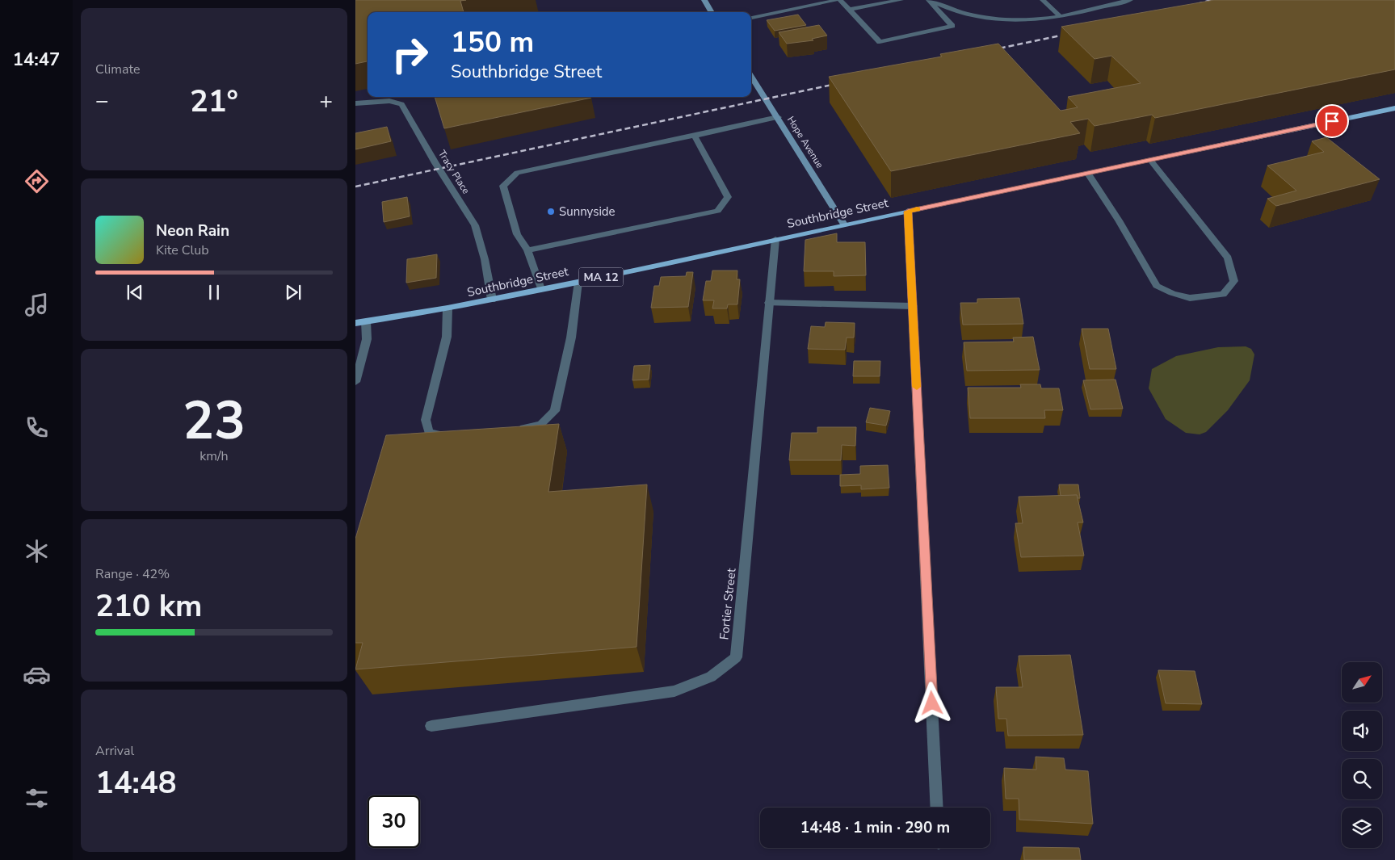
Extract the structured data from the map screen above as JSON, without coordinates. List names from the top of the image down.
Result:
{
  "streets": {
    "main road": ["Hope Avenue", "Southbridge Street", "MA 12"],
    "street": ["Tracy Place", "Fortier Street"]
  },
  "crossings": [
    ["Hope Avenue", "Southbridge Street"],
    ["Tracy Place", "Southbridge Street"],
    ["Southbridge Street", "Fortier Street"]
  ],
  "places": ["Sunnyside"],
  "north": "top right",
  "page": {
    "tabs": "14:47",
    "tile": [
      "Climate",
      ["23", "km/h"],
      ["Range · 42%", "210 km"],
      ["Arrival", "14:48"]
    ],
    "turn": ["150 m", "Southbridge Street"],
    "heat": ["−", "21°", "+"],
    "song": ["Neon Rain", "Kite Club"],
    "limit": "30",
    "trip": "14:48 · 1 min · 290 m"
  }
}
